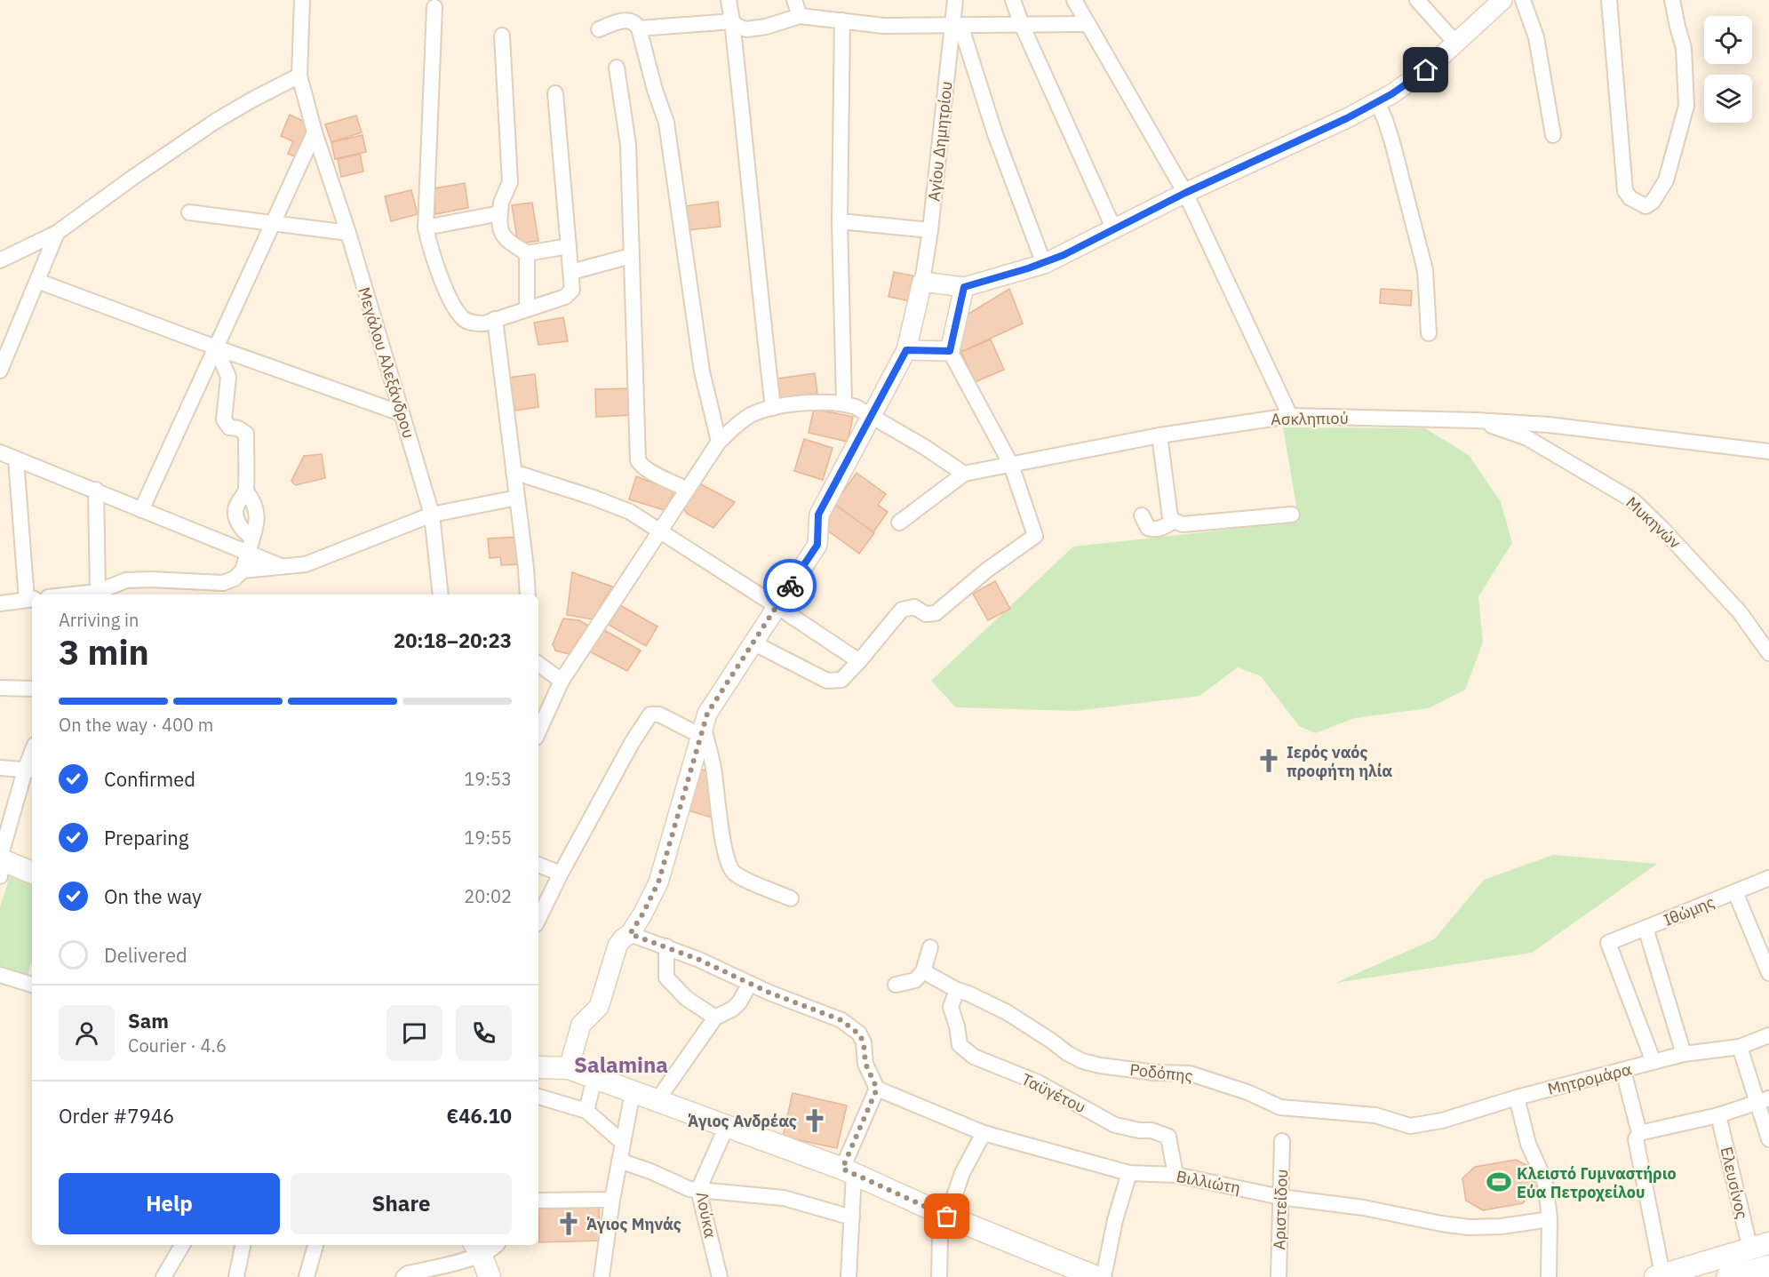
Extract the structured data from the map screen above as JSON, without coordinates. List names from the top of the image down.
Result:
{
  "streets": {
    "street": [
      "Αγίου Δημητρίου",
      "Μεγάλου Αλεξάνδρου",
      "Ασκληπιού",
      "Μυκηνών",
      "Ιθώμης",
      "Ροδόπης",
      "Μητρομάρα",
      "Ταϋγέτου",
      "Βιλλιώτη",
      "Ελευσίνος",
      "Αριστείδου",
      "Λούκα"
    ]
  },
  "crossings": [
    ["Ασκληπιού", "Μυκηνών"],
    ["Ιθώμης", "Μητρομάρα"],
    ["Ροδόπης", "Μητρομάρα"],
    ["Ροδόπης", "Ταϋγέτου"],
    ["Ταϋγέτου", "Βιλλιώτη"],
    ["Βιλλιώτη", "Αριστείδου"]
  ],
  "districts": ["Salamina"],
  "places": {
    "church": ["Ιερός ναός προφήτη ηλία", "Άγιος Ανδρέας", "Άγιος Μηνάς"],
    "sports": ["Κλειστό Γυμναστήριο Εύα Πετροχείλου"]
  },
  "page": {
    "heading": ["3 min", "Arriving in", "20:18–20:23"],
    "panel": [
      "Sam",
      "Courier · 4.6",
      "Order #7946",
      "€46.10"
    ],
    "bar": "On the way · 400 m",
    "list": [
      ["Confirmed", "19:53"],
      ["Preparing", "19:55"],
      ["On the way", "20:02"],
      "Delivered"
    ],
    "buttons": ["Help", "Share"]
  }
}
